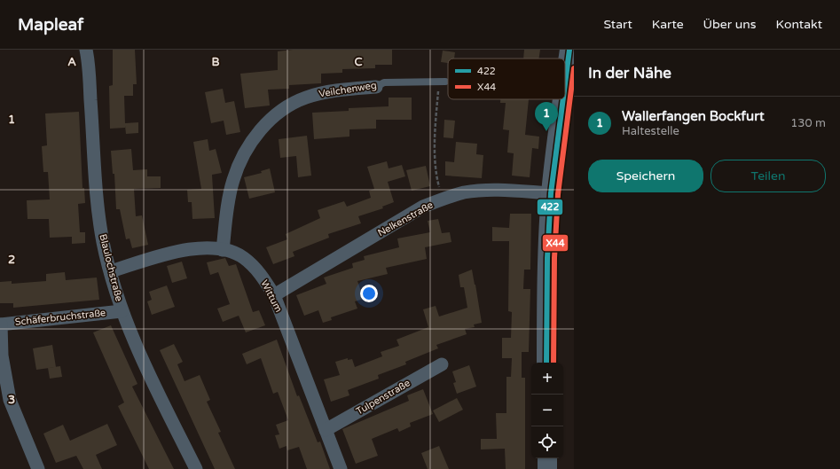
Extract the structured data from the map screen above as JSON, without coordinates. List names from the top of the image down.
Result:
{
  "streets": {
    "street": [
      "Veilchenweg",
      "Nelkenstraße",
      "Blaulochstraße",
      "Wittum",
      "Schäferbruchstraße",
      "Tulpenstraße"
    ]
  },
  "crossings": [
    ["Veilchenweg", "Wittum"],
    ["Nelkenstraße", "Wittum"],
    ["Blaulochstraße", "Wittum"],
    ["Blaulochstraße", "Schäferbruchstraße"],
    ["Wittum", "Tulpenstraße"]
  ],
  "lines": ["transit line 422", "transit line X44"],
  "legend": ["422", "X44"],
  "page": {
    "header": "Mapleaf",
    "nav": [
      "Start",
      "Karte",
      "Über uns",
      "Kontakt"
    ],
    "heading": "In der Nähe",
    "list": [
      {
        "mark": "1",
        "name": "Wallerfangen Bockfurt",
        "note": "Haltestelle",
        "value": "130 m"
      }
    ],
    "pins": "1",
    "buttons": ["Speichern", "Teilen"],
    "map_buttons": ["+", "−"]
  },
  "grid": {
    "columns": ["A", "B", "C"],
    "rows": ["1", "2", "3"]
  }
}
